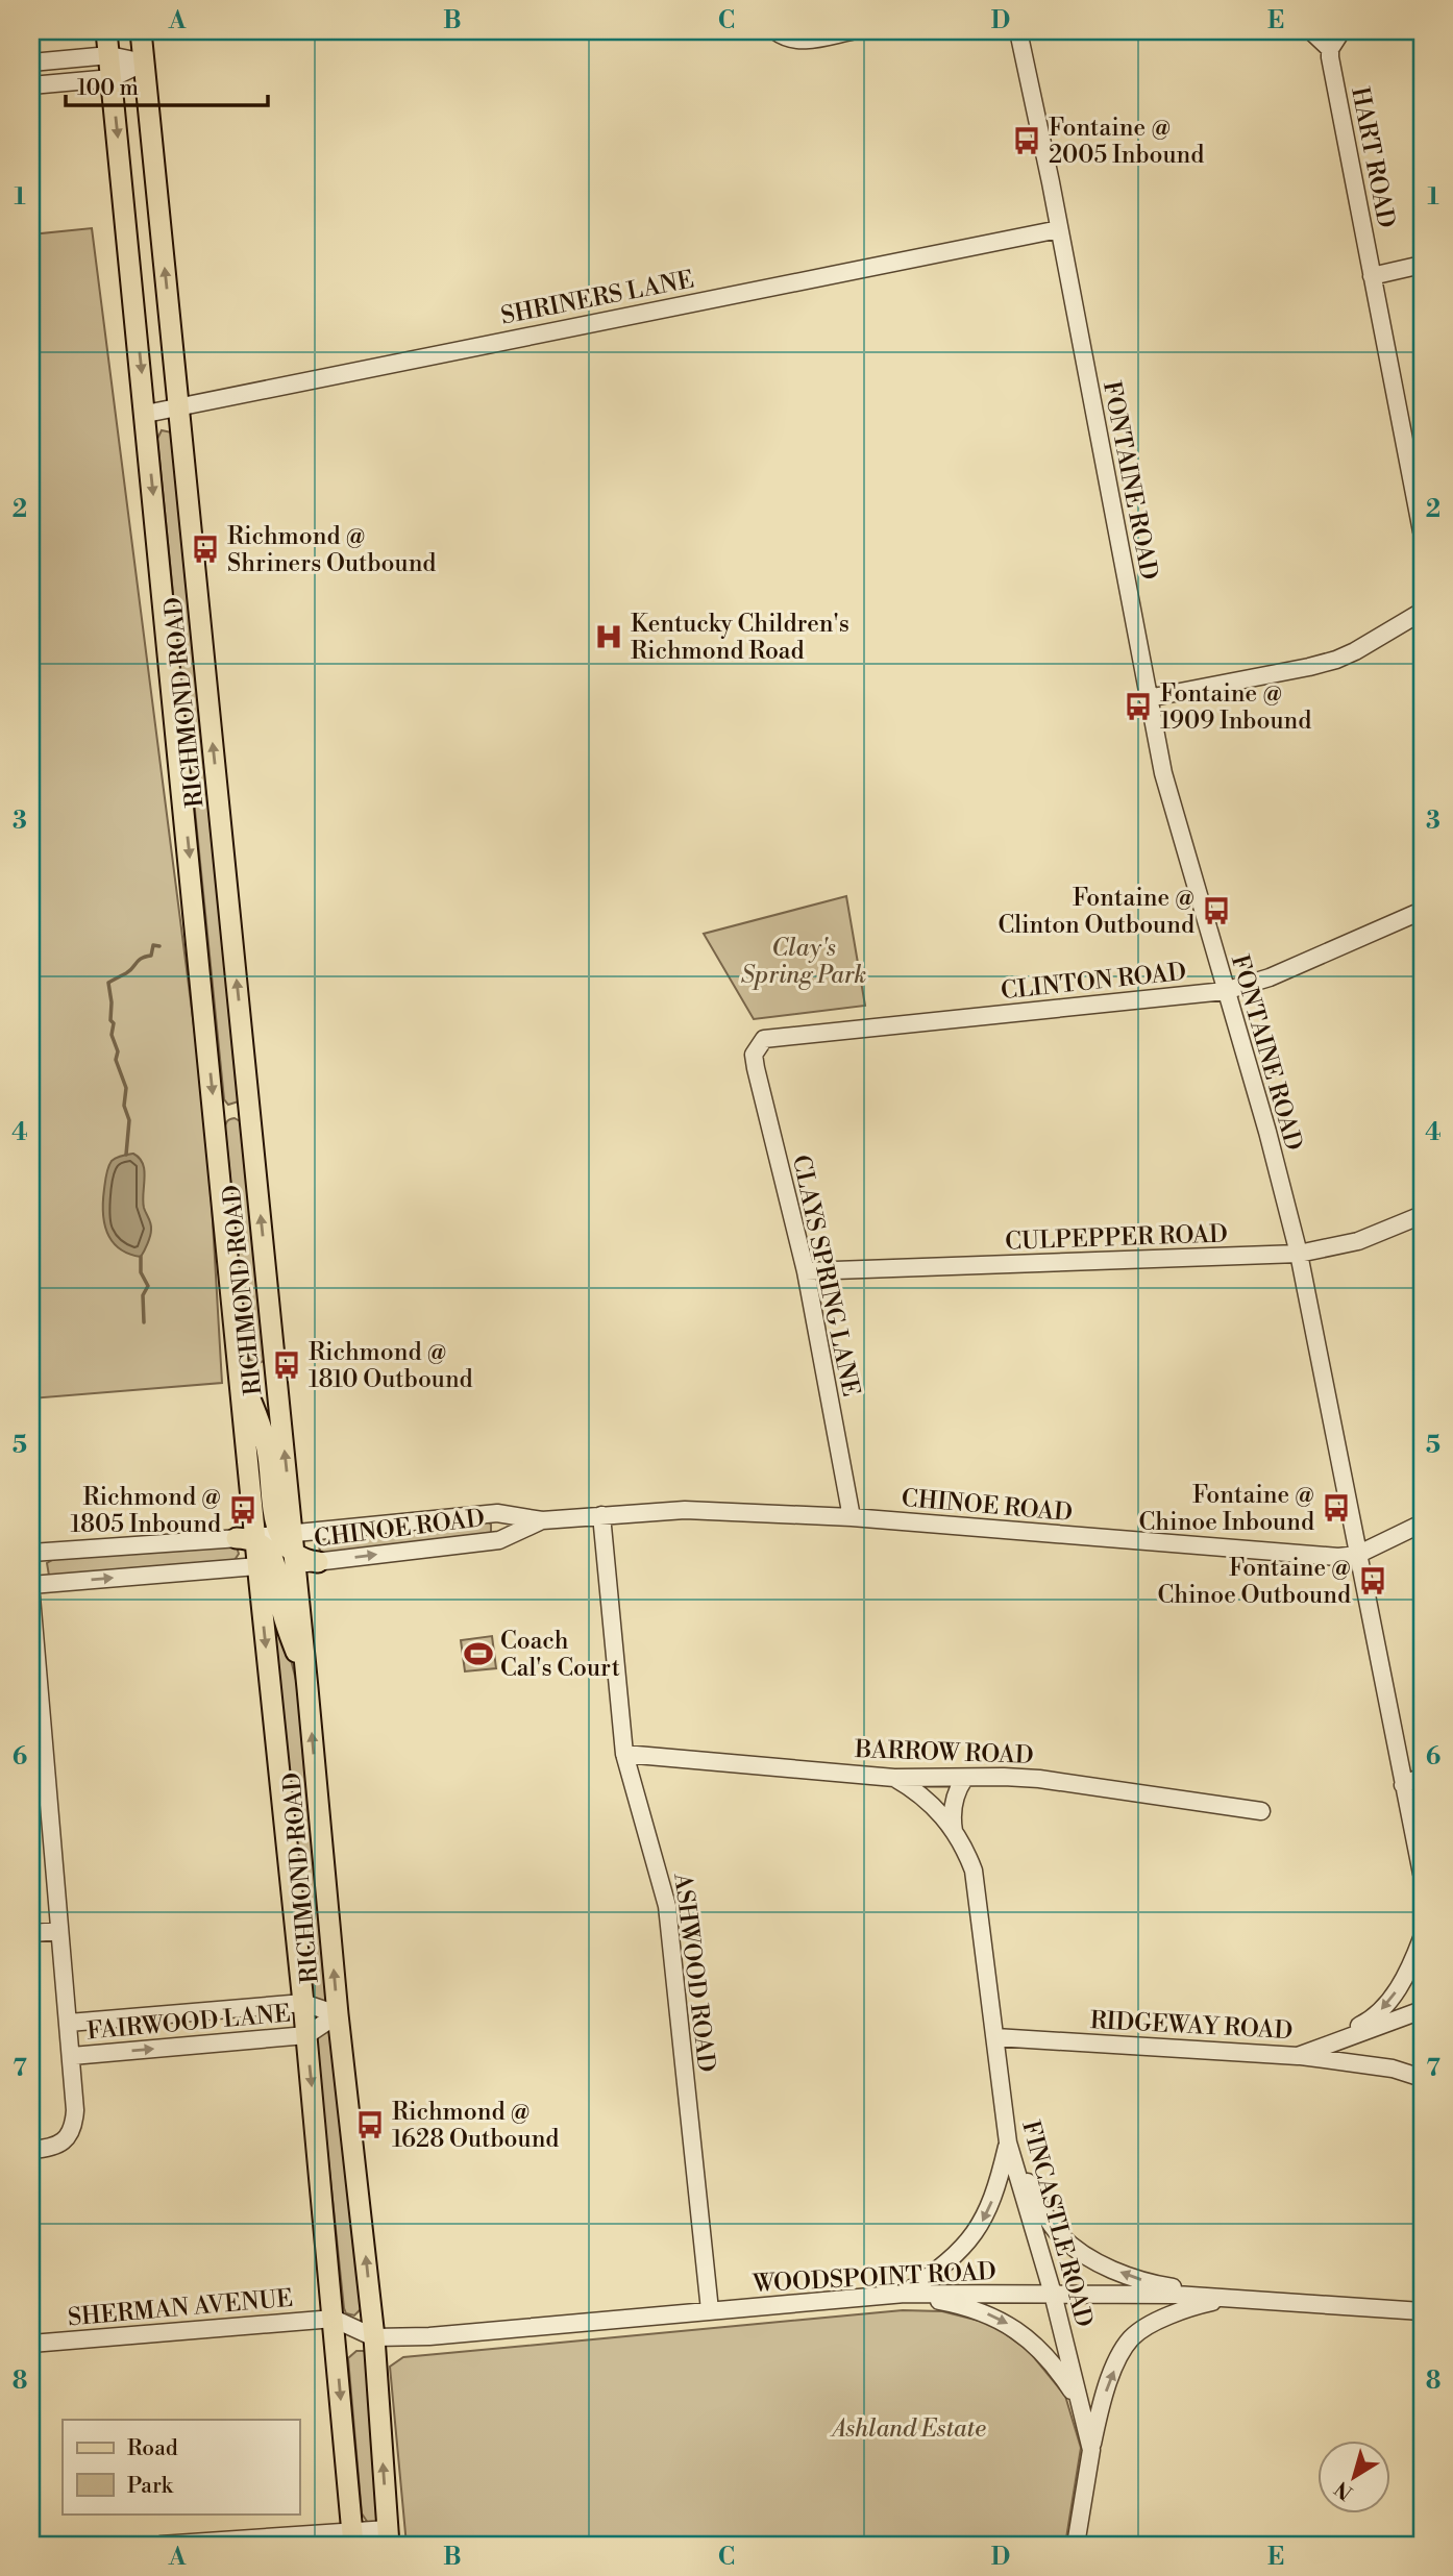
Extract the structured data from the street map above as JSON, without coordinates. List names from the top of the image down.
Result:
{
  "streets": {
    "main road": ["RICHMOND ROAD"],
    "street": [
      "HART ROAD",
      "SHRINERS LANE",
      "FONTAINE ROAD",
      "CLINTON ROAD",
      "CULPEPPER ROAD",
      "CLAYS SPRING LANE",
      "CHINOE ROAD",
      "BARROW ROAD",
      "ASHWOOD ROAD",
      "FAIRWOOD LANE",
      "RIDGEWAY ROAD",
      "FINCASTLE ROAD",
      "WOODSPOINT ROAD",
      "SHERMAN AVENUE"
    ]
  },
  "crossings": [
    ["SHRINERS LANE", "FONTAINE ROAD"],
    ["SHRINERS LANE", "RICHMOND ROAD"],
    ["FONTAINE ROAD", "CLINTON ROAD"],
    ["FONTAINE ROAD", "CULPEPPER ROAD"],
    ["FONTAINE ROAD", "CHINOE ROAD"],
    ["RICHMOND ROAD", "CHINOE ROAD"],
    ["RICHMOND ROAD", "FAIRWOOD LANE"],
    ["RICHMOND ROAD", "WOODSPOINT ROAD"],
    ["RICHMOND ROAD", "SHERMAN AVENUE"],
    ["CLINTON ROAD", "CLAYS SPRING LANE"],
    ["CULPEPPER ROAD", "CLAYS SPRING LANE"],
    ["CLAYS SPRING LANE", "CHINOE ROAD"],
    ["CHINOE ROAD", "ASHWOOD ROAD"],
    ["BARROW ROAD", "ASHWOOD ROAD"],
    ["BARROW ROAD", "FINCASTLE ROAD"],
    ["ASHWOOD ROAD", "WOODSPOINT ROAD"],
    ["RIDGEWAY ROAD", "FINCASTLE ROAD"],
    ["FINCASTLE ROAD", "WOODSPOINT ROAD"],
    ["WOODSPOINT ROAD", "SHERMAN AVENUE"]
  ],
  "parks": ["Clay's Spring Park", "Ashland Estate"],
  "places": {
    "bus stop": [
      "Fontaine @ 2005 Inbound",
      "Richmond @ Shriners Outbound",
      "Fontaine @ 1909 Inbound",
      "Fontaine @ Clinton Outbound",
      "Richmond @ 1810 Outbound",
      "Fontaine @ Chinoe Inbound",
      "Richmond @ 1805 Inbound",
      "Fontaine @ Chinoe Outbound",
      "Richmond @ 1628 Outbound"
    ],
    "hospital": ["Kentucky Children's Richmond Road"],
    "sports": ["Coach Cal's Court"]
  },
  "legend": ["Road", "Park"],
  "scale_bar": "100 m",
  "north": "bottom left",
  "grid": {
    "columns": [
      "A",
      "B",
      "C",
      "D",
      "E"
    ],
    "rows": [
      "1",
      "2",
      "3",
      "4",
      "5",
      "6",
      "7",
      "8"
    ]
  }
}
